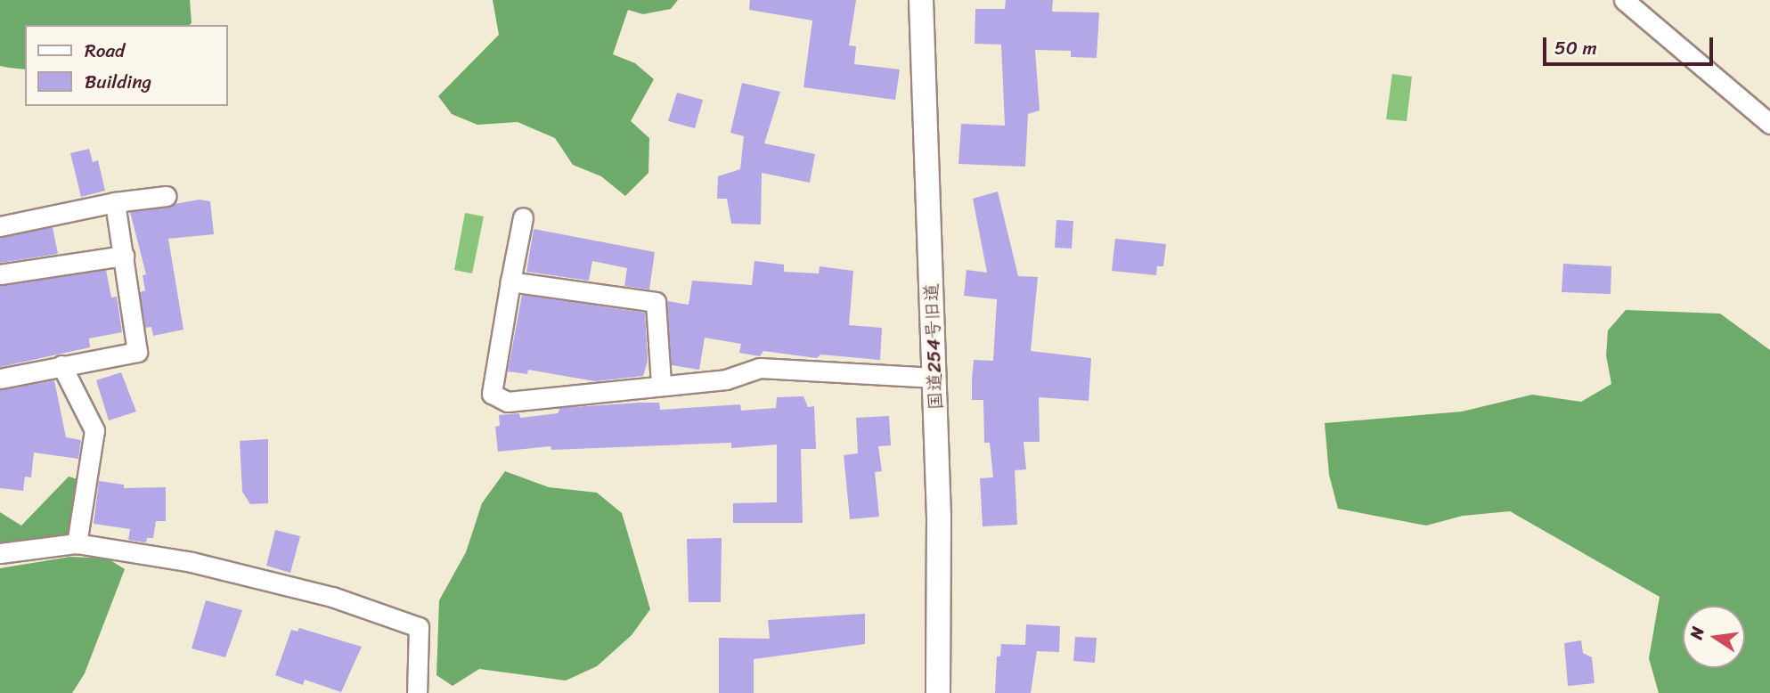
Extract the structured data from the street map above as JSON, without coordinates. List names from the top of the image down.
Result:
{
  "streets": {
    "street": ["国道254号旧道"]
  },
  "legend": ["Road", "Building"],
  "scale_bar": "50 m",
  "north": "left"
}
